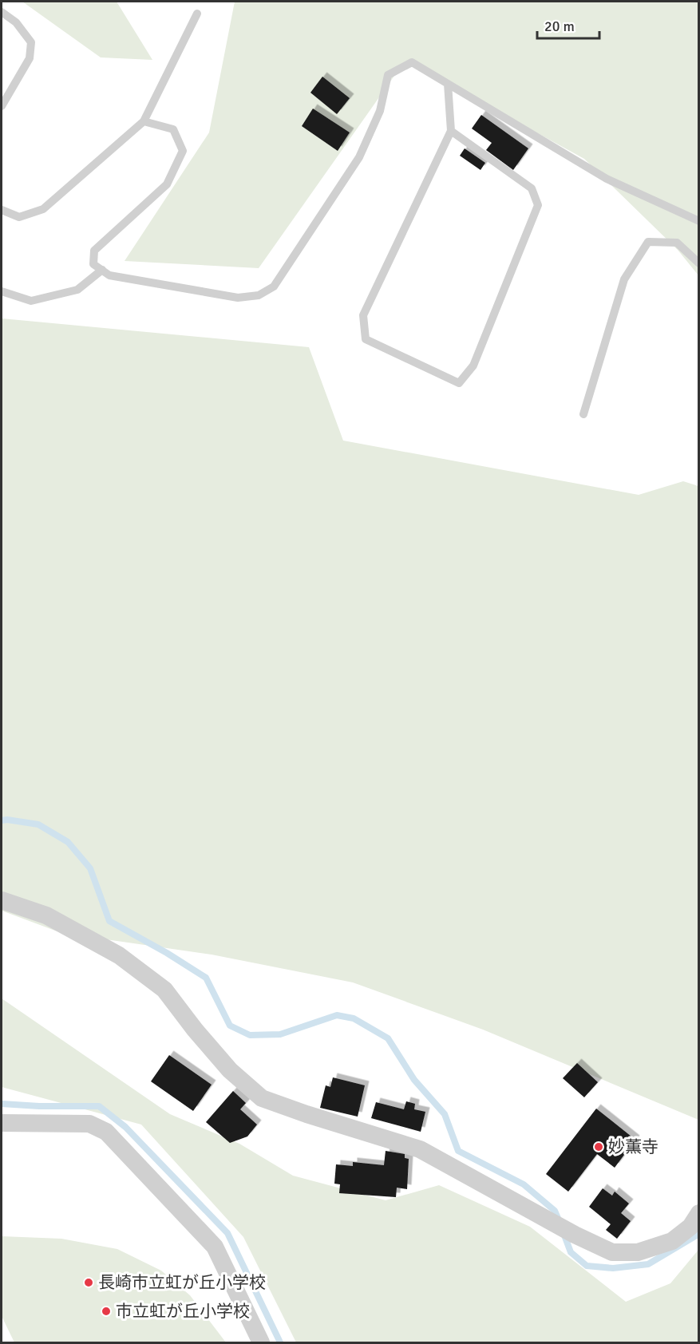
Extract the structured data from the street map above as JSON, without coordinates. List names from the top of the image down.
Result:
{
  "places": ["妙薫寺", "長崎市立虹が丘小学校", "市立虹が丘小学校"],
  "scale_bar": "20 m"
}
